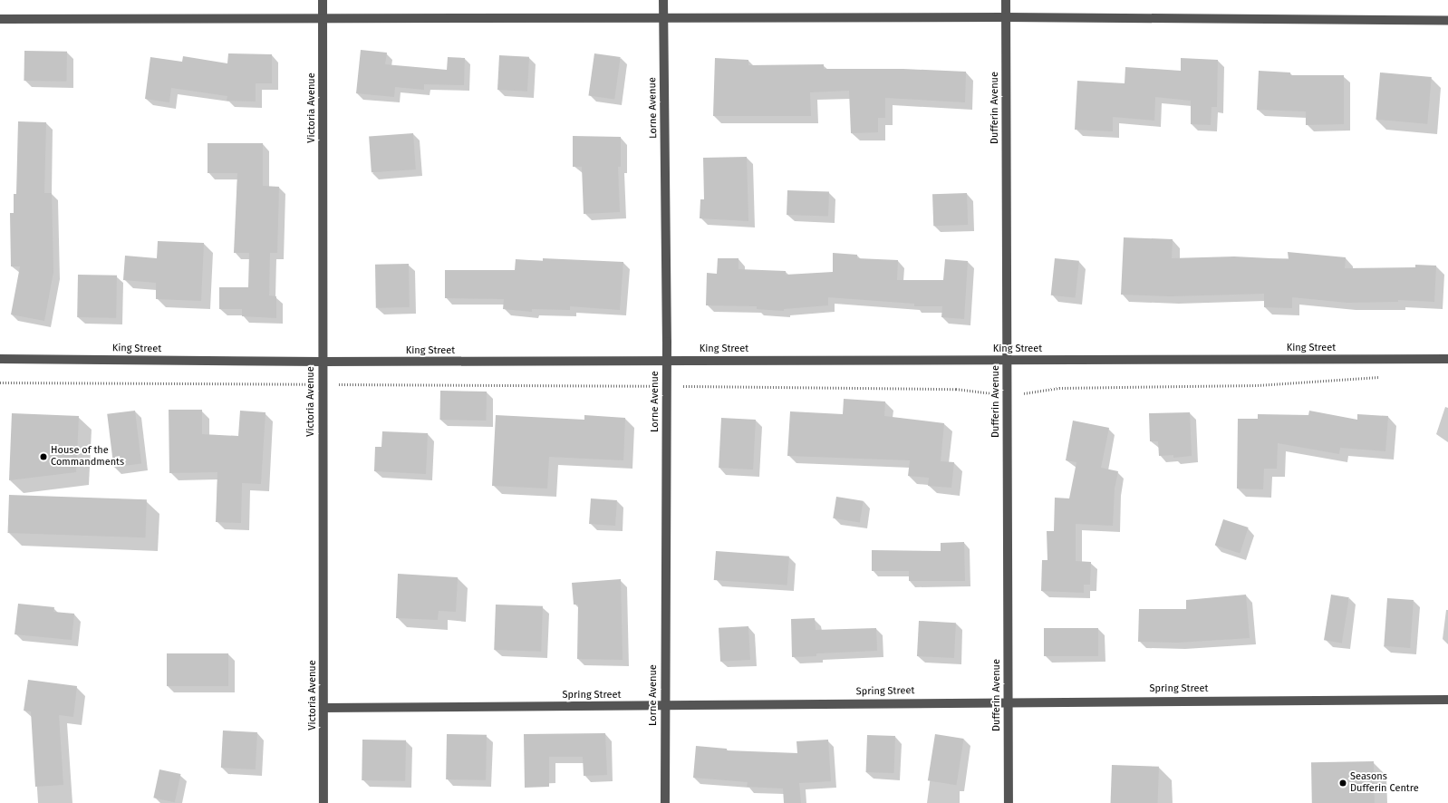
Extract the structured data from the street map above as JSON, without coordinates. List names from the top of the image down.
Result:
{
  "streets": {
    "street": [
      "Victoria Avenue",
      "Lorne Avenue",
      "Dufferin Avenue",
      "King Street",
      "Spring Street"
    ]
  },
  "crossings": [
    ["Victoria Avenue", "King Street"],
    ["Victoria Avenue", "Spring Street"],
    ["Lorne Avenue", "King Street"],
    ["Lorne Avenue", "Spring Street"],
    ["Dufferin Avenue", "King Street"],
    ["Dufferin Avenue", "Spring Street"]
  ],
  "places": ["House of the Commandments", "Seasons Dufferin Centre"]
}
